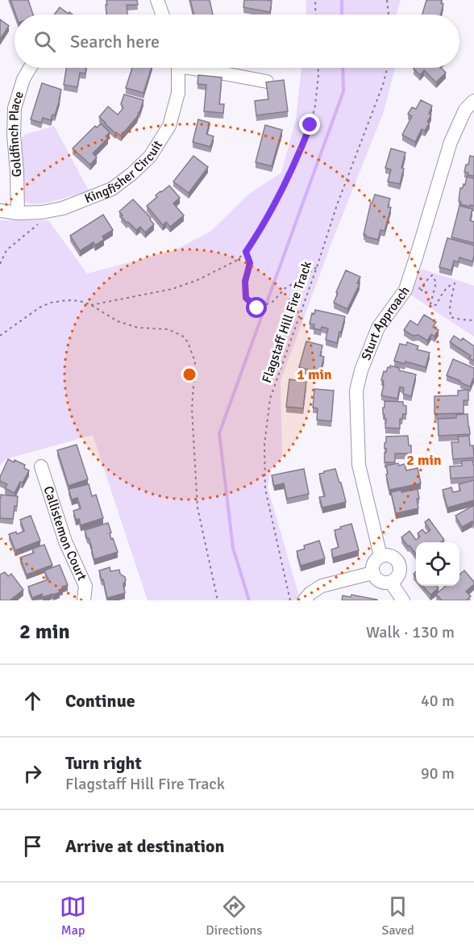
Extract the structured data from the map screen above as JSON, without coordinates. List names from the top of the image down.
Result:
{
  "streets": {
    "street": [
      "Goldfinch Place",
      "Kingfisher Circuit",
      "Sturt Approach",
      "Callistemon Court"
    ],
    "path": ["Flagstaff Hill Fire Track"]
  },
  "crossings": [
    ["Goldfinch Place", "Kingfisher Circuit"]
  ],
  "page": {
    "search": "Search here",
    "heading": ["2 min", "Walk · 130 m"],
    "list": [
      ["Continue", "40 m"],
      ["Turn right", "Flagstaff Hill Fire Track", "90 m"],
      "Arrive at destination"
    ],
    "nav": ["Map", "Directions", "Saved"]
  },
  "rings": ["1 min", "2 min"]
}
